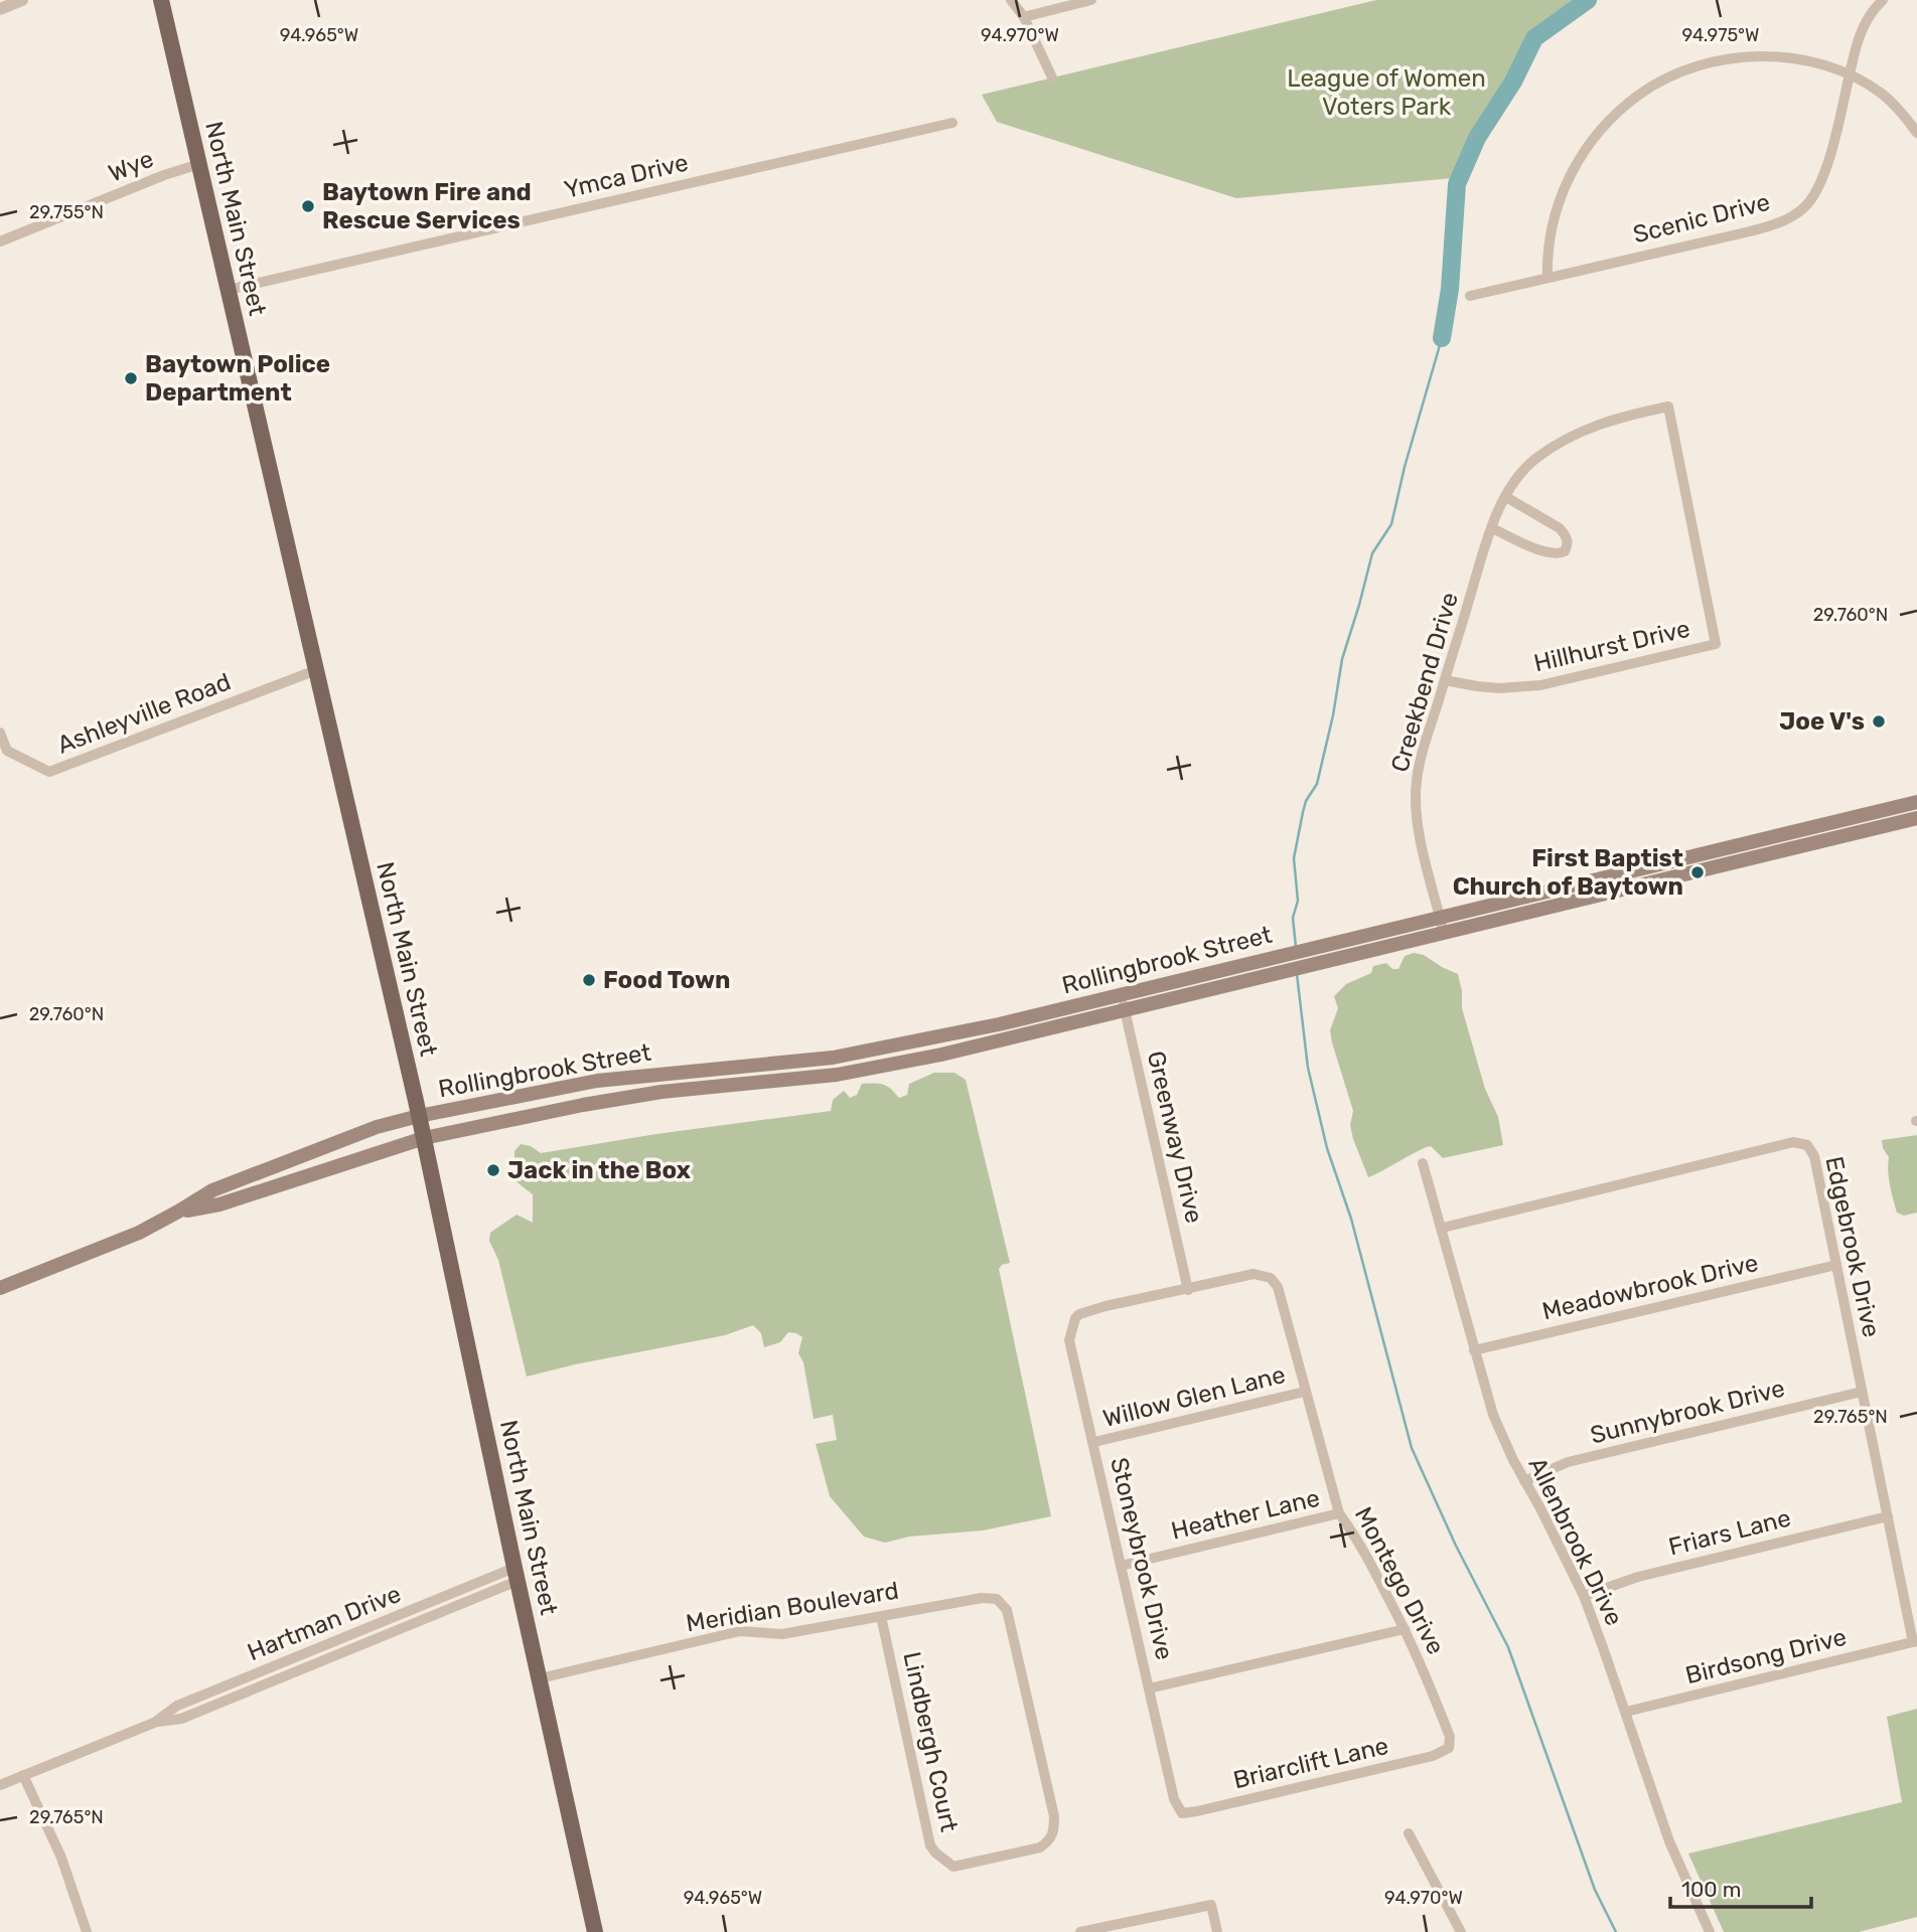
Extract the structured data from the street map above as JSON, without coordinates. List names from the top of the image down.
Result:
{
  "streets": {
    "main road": ["North Main Street", "Rollingbrook Street"],
    "street": [
      "Wye",
      "Ymca Drive",
      "Scenic Drive",
      "Hillhurst Drive",
      "Creekbend Drive",
      "Ashleyville Road",
      "Greenway Drive",
      "Edgebrook Drive",
      "Meadowbrook Drive",
      "Willow Glen Lane",
      "Sunnybrook Drive",
      "Heather Lane",
      "Friars Lane",
      "Allenbrook Drive",
      "Stoneybrook Drive",
      "Montego Drive",
      "Meridian Boulevard",
      "Hartman Drive",
      "Birdsong Drive",
      "Lindbergh Court",
      "Briarclift Lane"
    ]
  },
  "crossings": [
    ["Wye", "North Main Street"],
    ["Ymca Drive", "North Main Street"],
    ["North Main Street", "Ashleyville Road"],
    ["North Main Street", "Rollingbrook Street"],
    ["North Main Street", "Meridian Boulevard"],
    ["North Main Street", "Hartman Drive"],
    ["Hillhurst Drive", "Creekbend Drive"],
    ["Creekbend Drive", "Rollingbrook Street"],
    ["Rollingbrook Street", "Greenway Drive"],
    ["Greenway Drive", "Stoneybrook Drive"],
    ["Greenway Drive", "Montego Drive"],
    ["Edgebrook Drive", "Meadowbrook Drive"],
    ["Edgebrook Drive", "Sunnybrook Drive"],
    ["Edgebrook Drive", "Friars Lane"],
    ["Edgebrook Drive", "Allenbrook Drive"],
    ["Edgebrook Drive", "Birdsong Drive"],
    ["Meadowbrook Drive", "Allenbrook Drive"],
    ["Willow Glen Lane", "Stoneybrook Drive"],
    ["Willow Glen Lane", "Montego Drive"],
    ["Sunnybrook Drive", "Allenbrook Drive"],
    ["Heather Lane", "Stoneybrook Drive"],
    ["Heather Lane", "Montego Drive"],
    ["Friars Lane", "Allenbrook Drive"],
    ["Allenbrook Drive", "Birdsong Drive"],
    ["Stoneybrook Drive", "Montego Drive"],
    ["Stoneybrook Drive", "Briarclift Lane"],
    ["Montego Drive", "Briarclift Lane"],
    ["Meridian Boulevard", "Lindbergh Court"]
  ],
  "parks": ["League of Women Voters Park"],
  "places": [
    "Baytown Fire and Rescue Services",
    "Baytown Police Department",
    "Joe V's",
    "First Baptist Church of Baytown",
    "Food Town",
    "Jack in the Box"
  ],
  "scale_bar": "100 m",
  "coordinates": [
    "94.965°W",
    "94.970°W",
    "94.975°W",
    "29.755°N",
    "29.760°N",
    "29.765°N"
  ]
}
